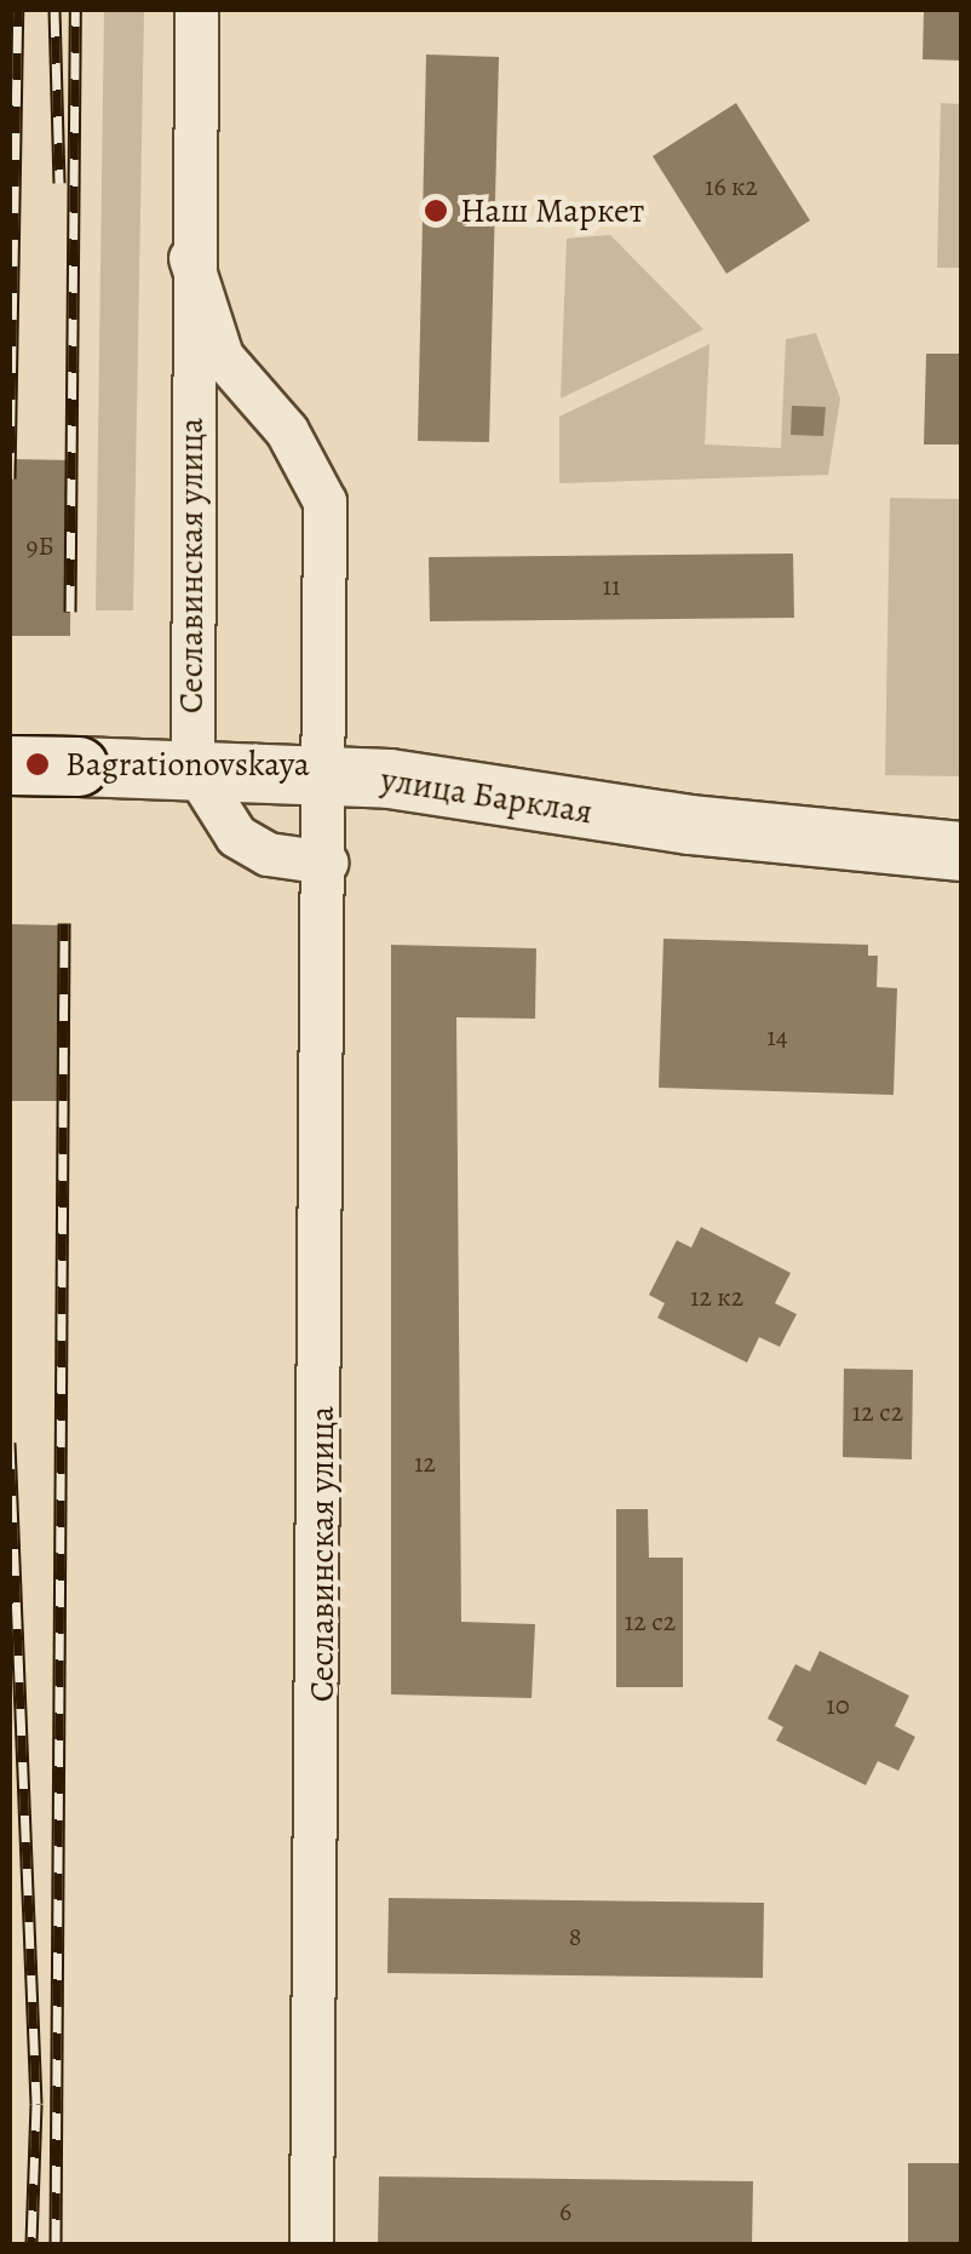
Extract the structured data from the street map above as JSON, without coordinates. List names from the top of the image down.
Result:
{
  "streets": {
    "main road": ["улица Барклая"],
    "street": ["Сеславинская улица"]
  },
  "crossings": [
    ["Сеславинская улица", "улица Барклая"]
  ],
  "places": ["Наш Маркет", "Bagrationovskaya"],
  "house_numbers": [
    "16 к2",
    "9Б",
    "11",
    "14",
    "12 к2",
    "12 с2",
    "12",
    "12 с2",
    "10",
    "8",
    "6"
  ]
}
